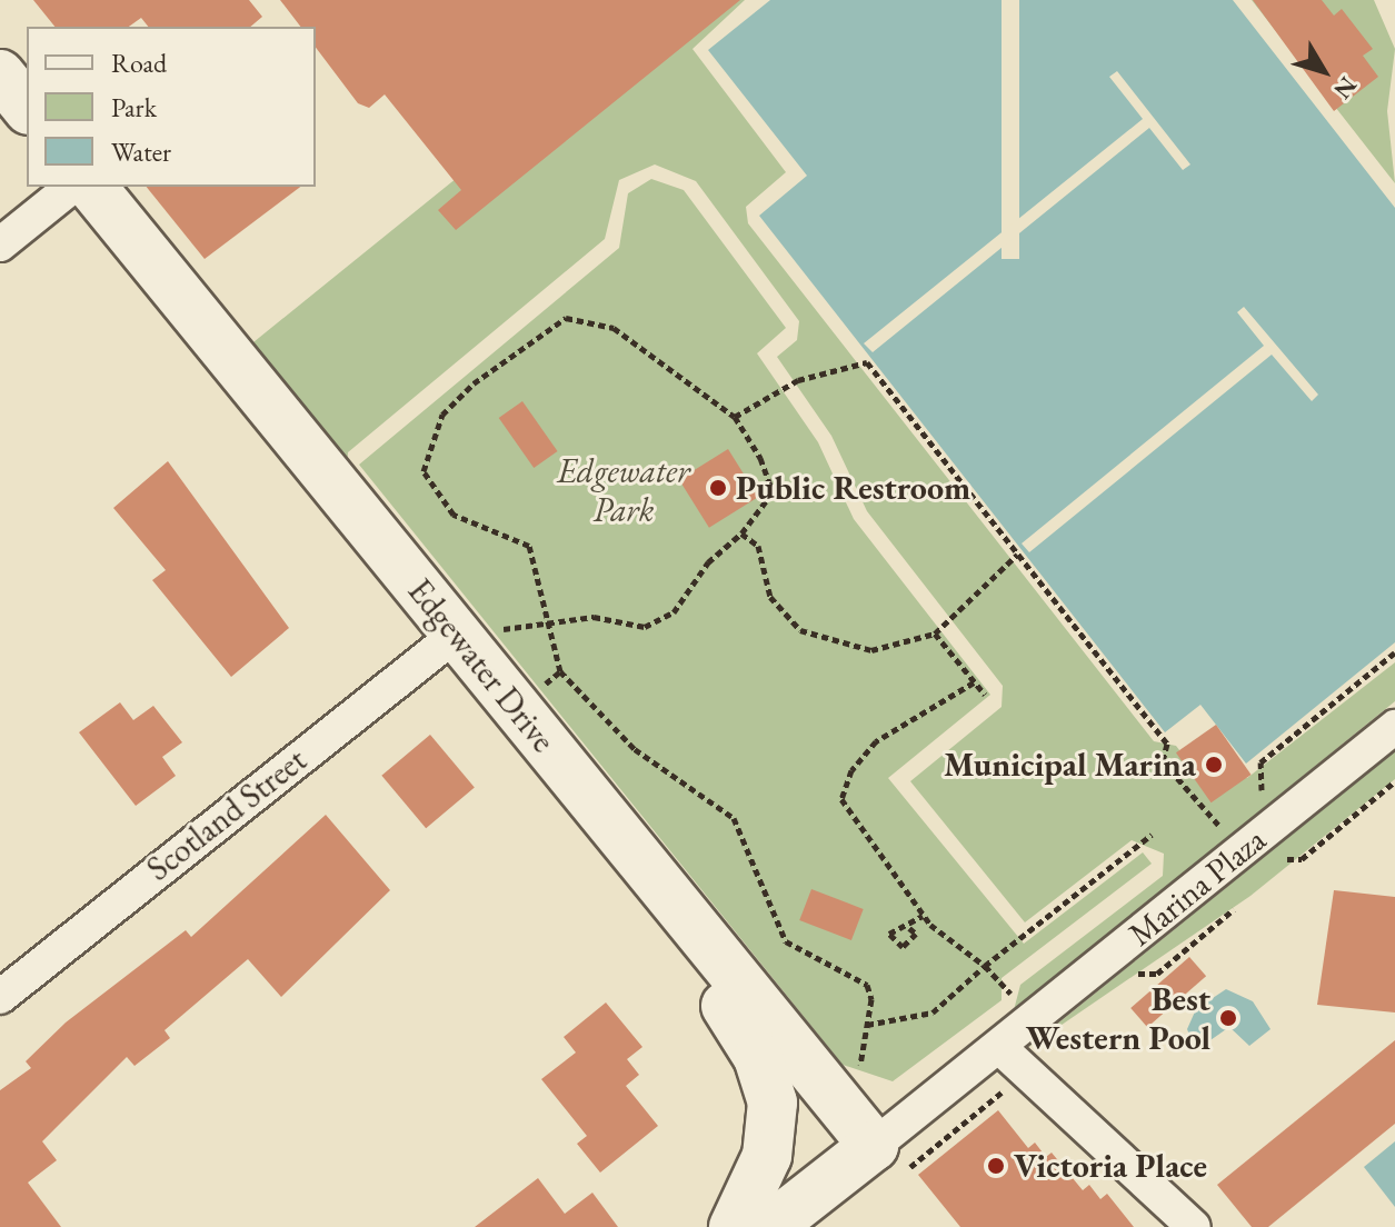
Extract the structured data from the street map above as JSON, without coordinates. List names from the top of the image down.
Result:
{
  "streets": {
    "main road": ["Edgewater Drive"],
    "street": ["Scotland Street", "Marina Plaza"]
  },
  "crossings": [
    ["Edgewater Drive", "Scotland Street"],
    ["Edgewater Drive", "Marina Plaza"]
  ],
  "parks": ["Edgewater Park"],
  "places": [
    "Public Restroom",
    "Municipal Marina",
    "Best Western Pool",
    "Victoria Place"
  ],
  "legend": ["Road", "Park", "Water"],
  "north": "bottom right"
}
